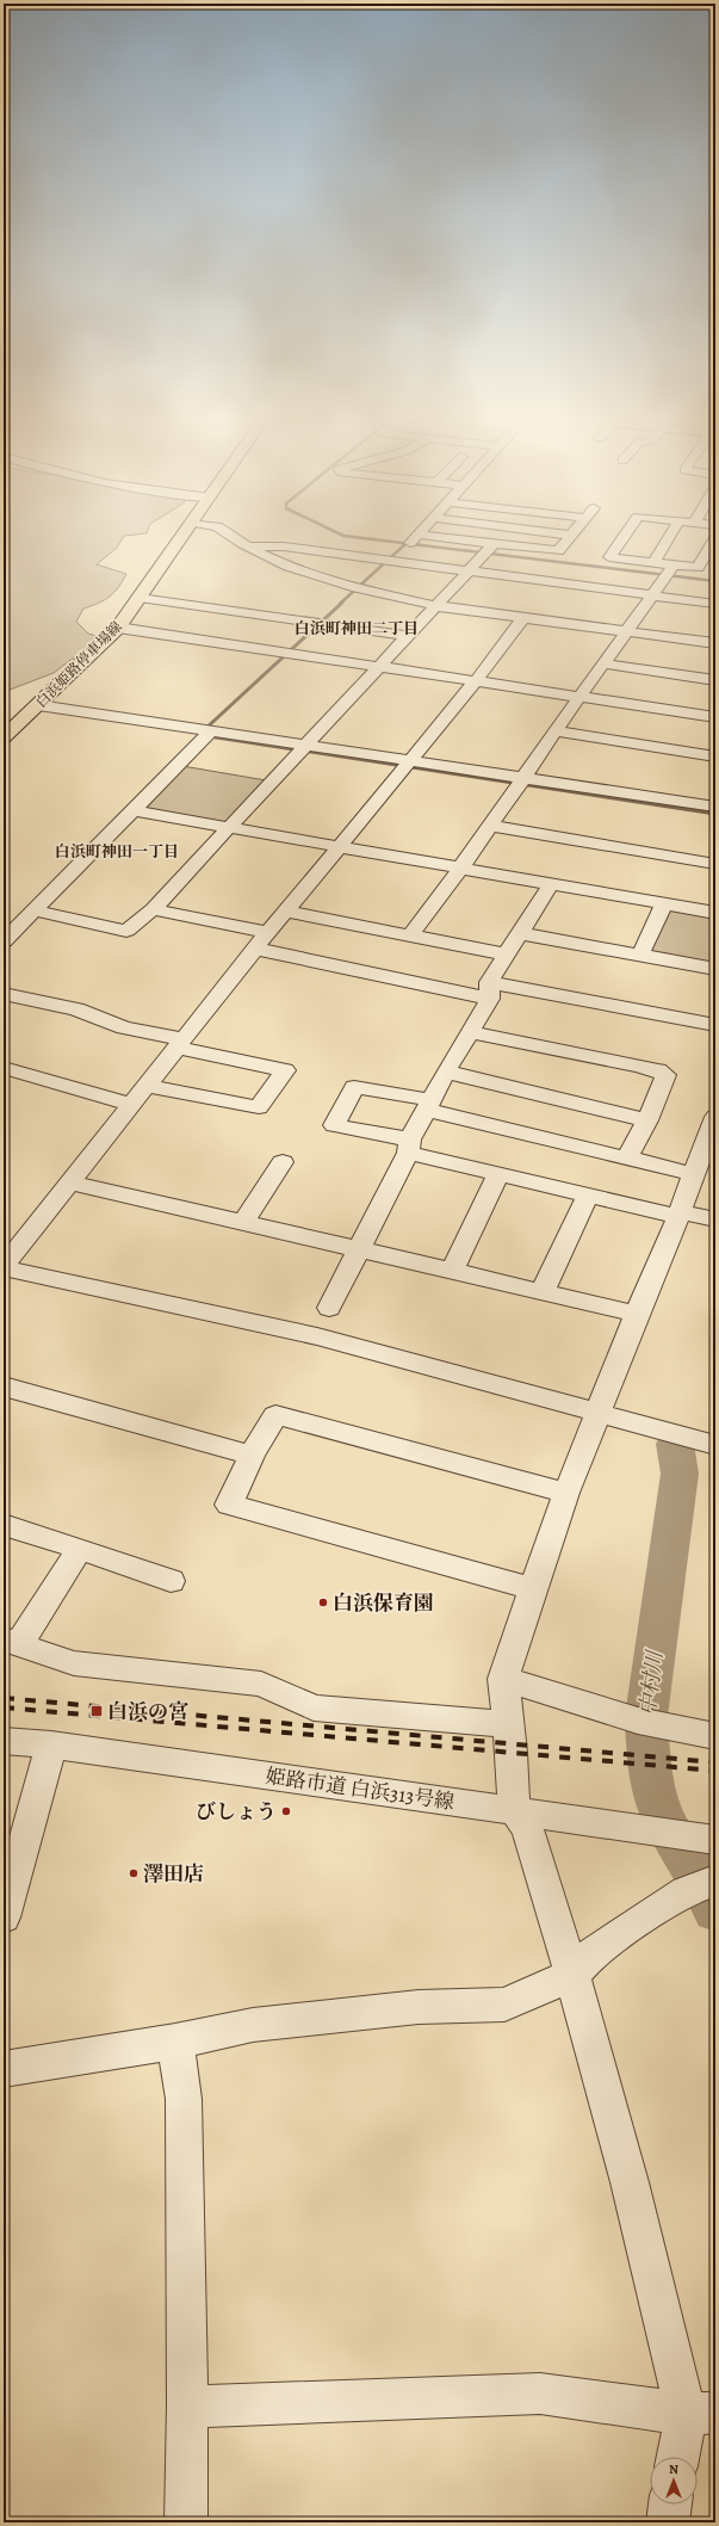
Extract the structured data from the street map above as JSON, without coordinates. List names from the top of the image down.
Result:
{
  "streets": {
    "main road": ["白浜姫路停車場線"],
    "street": ["姫路市道 白浜313号線"]
  },
  "districts": ["白浜町神田二丁目", "白浜町神田一丁目"],
  "water": ["中村川"],
  "places": {
    "other": ["白浜保育園", "びしょう", "澤田店"],
    "transit": ["白浜の宮"]
  },
  "north": "top"
}
